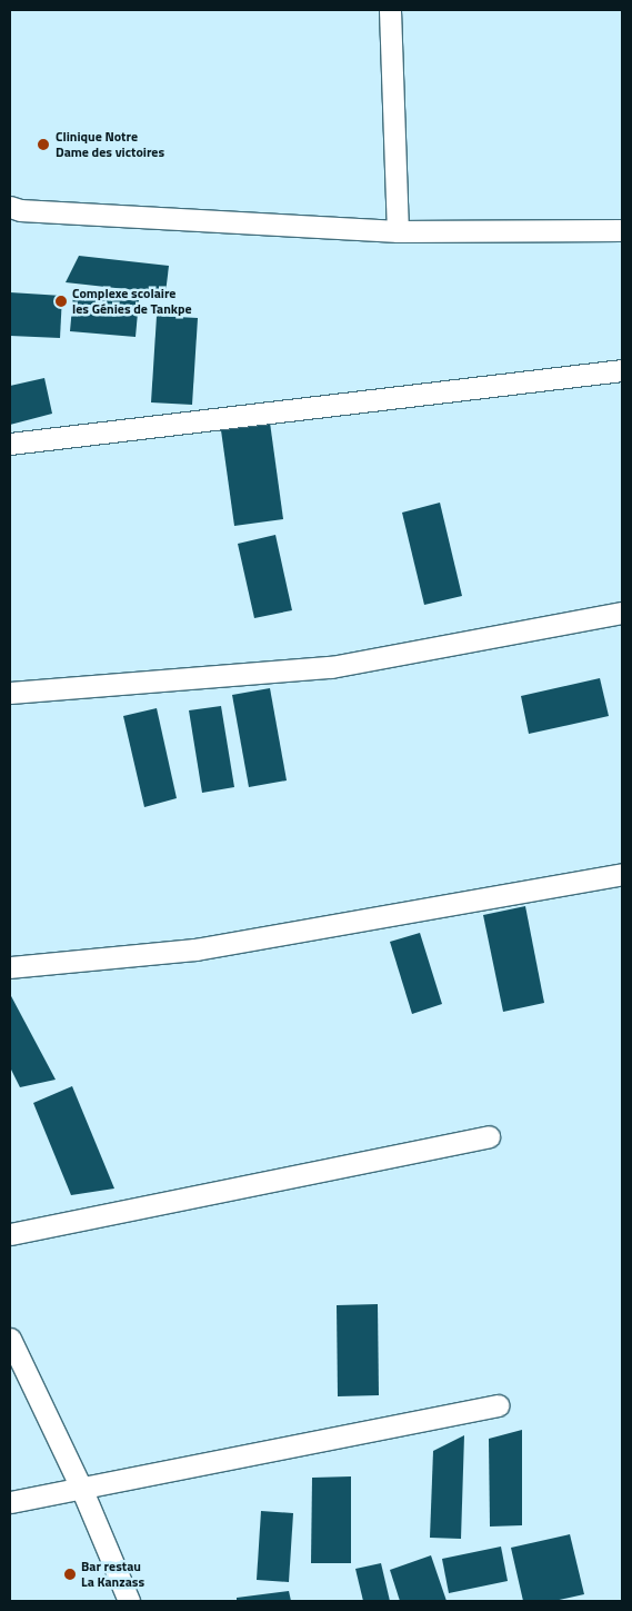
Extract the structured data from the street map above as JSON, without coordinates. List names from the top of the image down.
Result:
{
  "places": ["Clinique Notre Dame des victoires", "Complexe scolaire les Génies de Tankpe", "Bar restau La Kanzass"]
}
